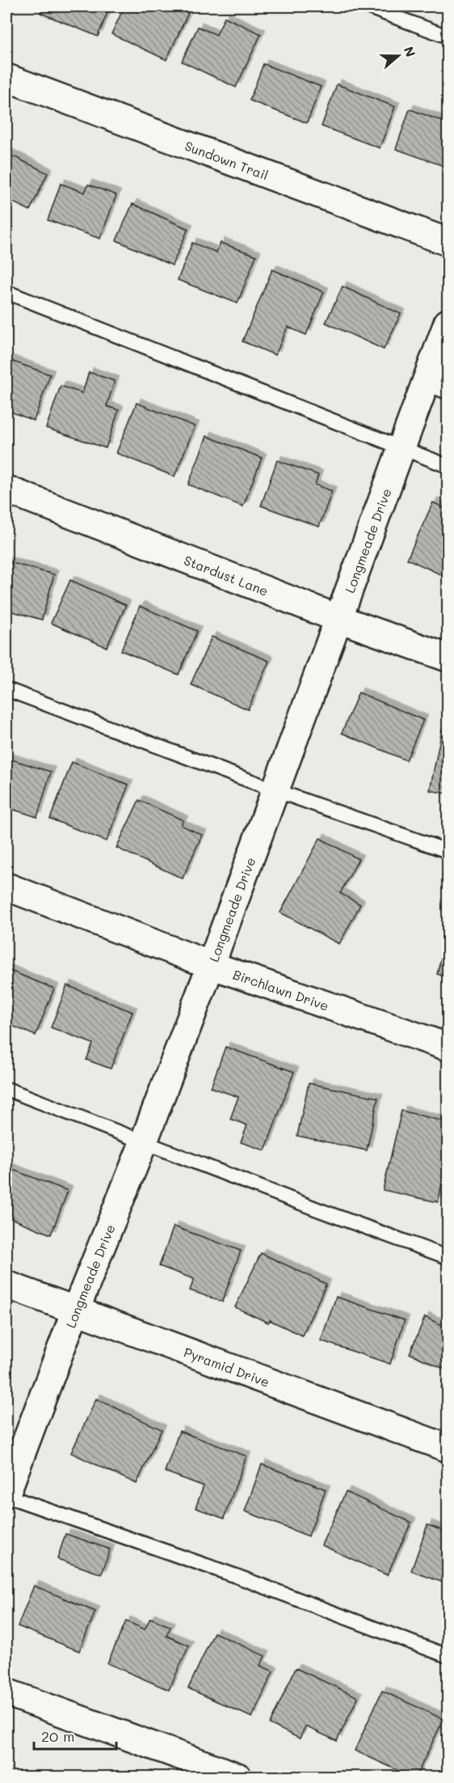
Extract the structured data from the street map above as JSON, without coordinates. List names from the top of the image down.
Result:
{
  "streets": {
    "street": [
      "Sundown Trail",
      "Longmeade Drive",
      "Stardust Lane",
      "Birchlawn Drive",
      "Pyramid Drive"
    ]
  },
  "crossings": [
    ["Longmeade Drive", "Stardust Lane"],
    ["Longmeade Drive", "Birchlawn Drive"],
    ["Longmeade Drive", "Pyramid Drive"]
  ],
  "scale_bar": "20 m",
  "north": "right"
}
